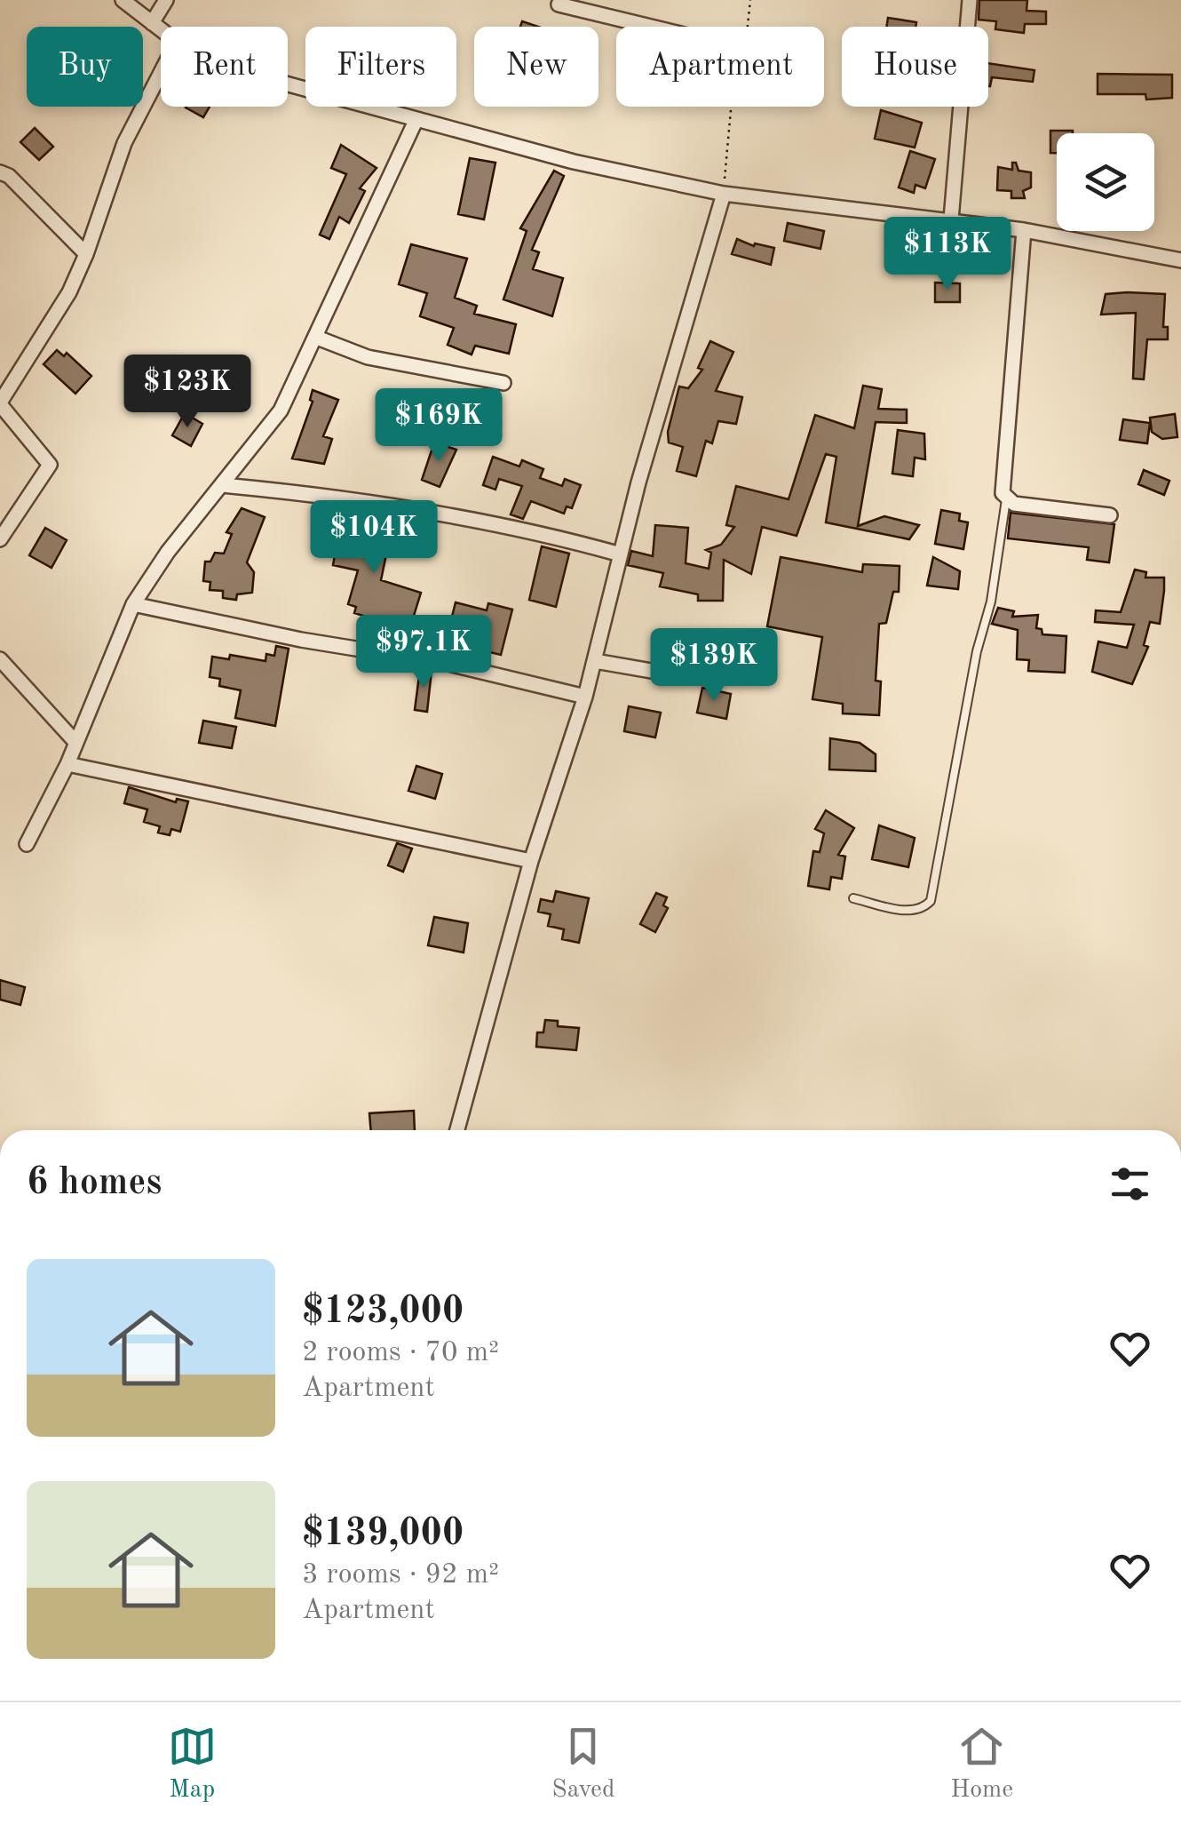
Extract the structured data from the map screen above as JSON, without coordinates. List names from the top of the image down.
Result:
{
  "page": {
    "chip": [
      "Buy",
      "Rent",
      "Filters",
      "New",
      "Apartment",
      "House"
    ],
    "price": [
      "$113K",
      "$123K",
      "$169K",
      "$104K",
      "$97.1K",
      "$139K"
    ],
    "heading": "6 homes",
    "list": [
      {
        "name": "$123,000",
        "note": "2 rooms · 70 m² · Apartment"
      },
      {
        "name": "$139,000",
        "note": "3 rooms · 92 m² · Apartment"
      }
    ],
    "tabs": ["Map", "Saved", "Home"]
  }
}
